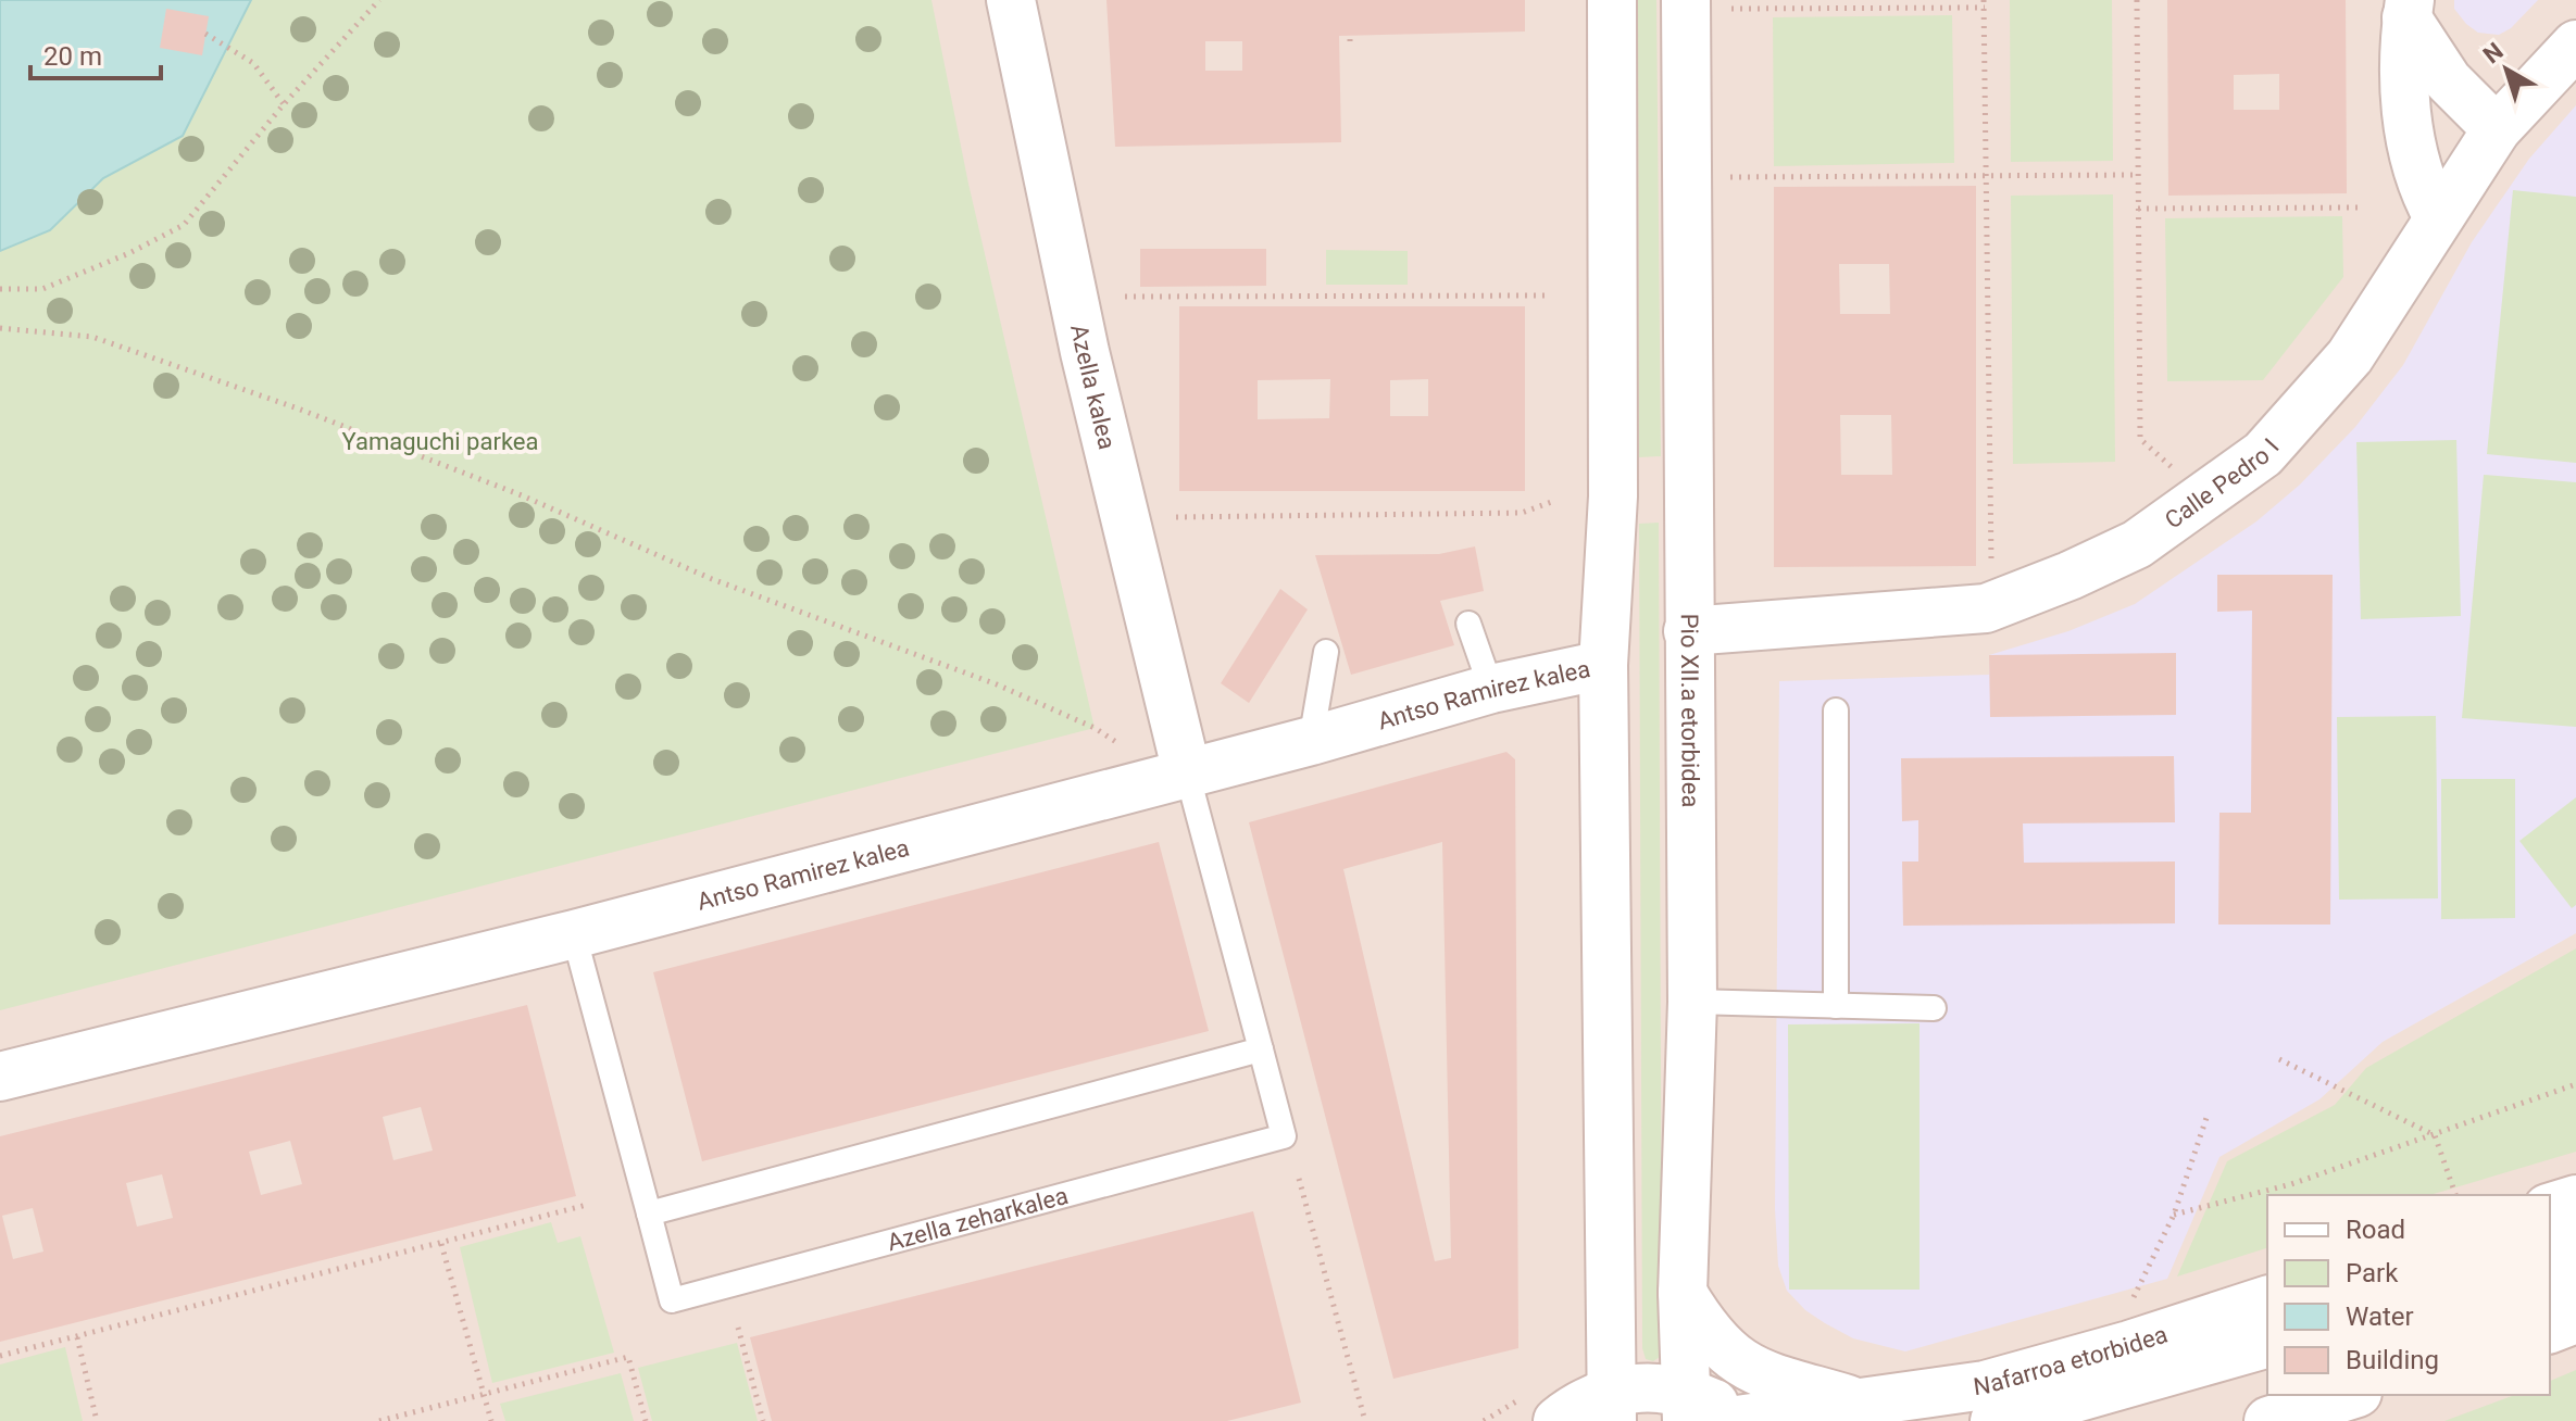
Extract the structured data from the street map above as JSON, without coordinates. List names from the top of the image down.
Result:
{
  "streets": {
    "street": [
      "Azella kalea",
      "Calle Pedro I",
      "Antso Ramirez kalea",
      "Pio XII.a etorbidea",
      "Nafarroa etorbidea"
    ],
    "lane": ["Azella zeharkalea"]
  },
  "crossings": [
    ["Azella kalea", "Antso Ramirez kalea"],
    ["Azella kalea", "Azella zeharkalea"],
    ["Calle Pedro I", "Pio XII.a etorbidea"],
    ["Antso Ramirez kalea", "Azella zeharkalea"],
    ["Pio XII.a etorbidea", "Nafarroa etorbidea"]
  ],
  "parks": ["Yamaguchi parkea"],
  "legend": [
    "Road",
    "Park",
    "Water",
    "Building"
  ],
  "scale_bar": "20 m",
  "north": "top left"
}
